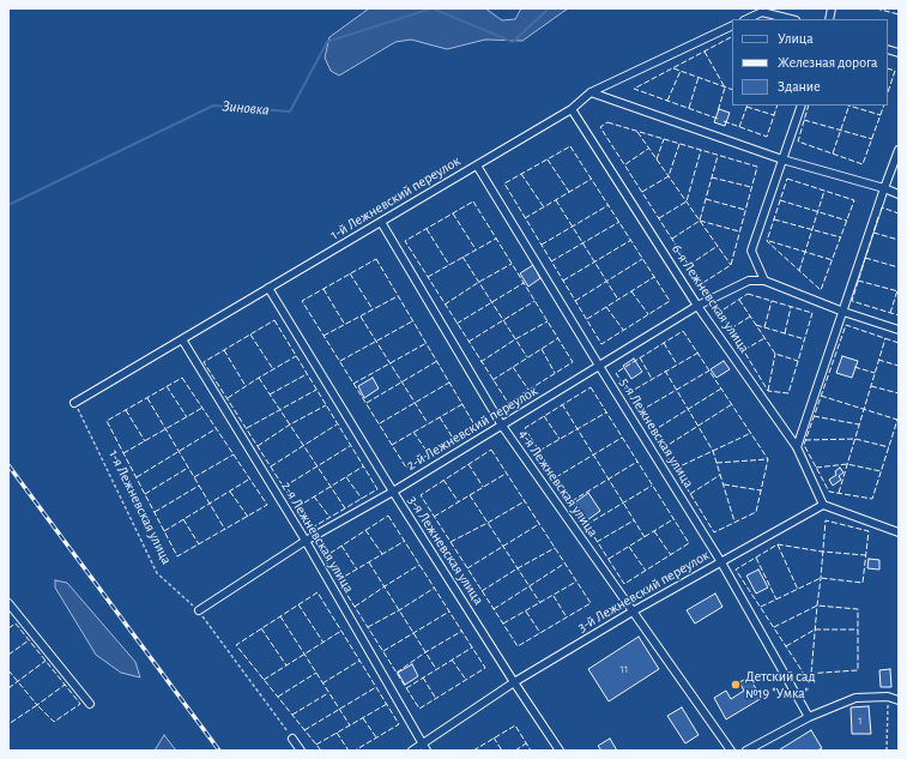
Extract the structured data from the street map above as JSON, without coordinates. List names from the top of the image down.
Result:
{
  "streets": {
    "street": [
      "1-й Лежневский переулок",
      "6-я Лежневская улица",
      "2-й Лежневский переулок",
      "5-я Лежневская улица",
      "4-я Лежневская улица",
      "2-я Лежневская улица",
      "3-я Лежневская улица",
      "3-й Лежневский переулок"
    ],
    "path": ["1-я Лежневская улица"]
  },
  "crossings": [
    ["1-й Лежневский переулок", "6-я Лежневская улица"],
    ["1-й Лежневский переулок", "5-я Лежневская улица"],
    ["1-й Лежневский переулок", "4-я Лежневская улица"],
    ["1-й Лежневский переулок", "1-я Лежневская улица"],
    ["1-й Лежневский переулок", "2-я Лежневская улица"],
    ["1-й Лежневский переулок", "3-я Лежневская улица"],
    ["6-я Лежневская улица", "2-й Лежневский переулок"],
    ["6-я Лежневская улица", "3-й Лежневский переулок"],
    ["2-й Лежневский переулок", "5-я Лежневская улица"],
    ["2-й Лежневский переулок", "4-я Лежневская улица"],
    ["2-й Лежневский переулок", "1-я Лежневская улица"],
    ["2-й Лежневский переулок", "2-я Лежневская улица"],
    ["2-й Лежневский переулок", "3-я Лежневская улица"],
    ["5-я Лежневская улица", "3-й Лежневский переулок"],
    ["4-я Лежневская улица", "3-й Лежневский переулок"],
    ["2-я Лежневская улица", "3-й Лежневский переулок"],
    ["3-я Лежневская улица", "3-й Лежневский переулок"]
  ],
  "water": ["Зиновка"],
  "places": ["Детский сад №19 \"Умка\""],
  "house_numbers": ["11", "1"],
  "legend": ["Улица", "Железная дорога", "Здание"]
}
